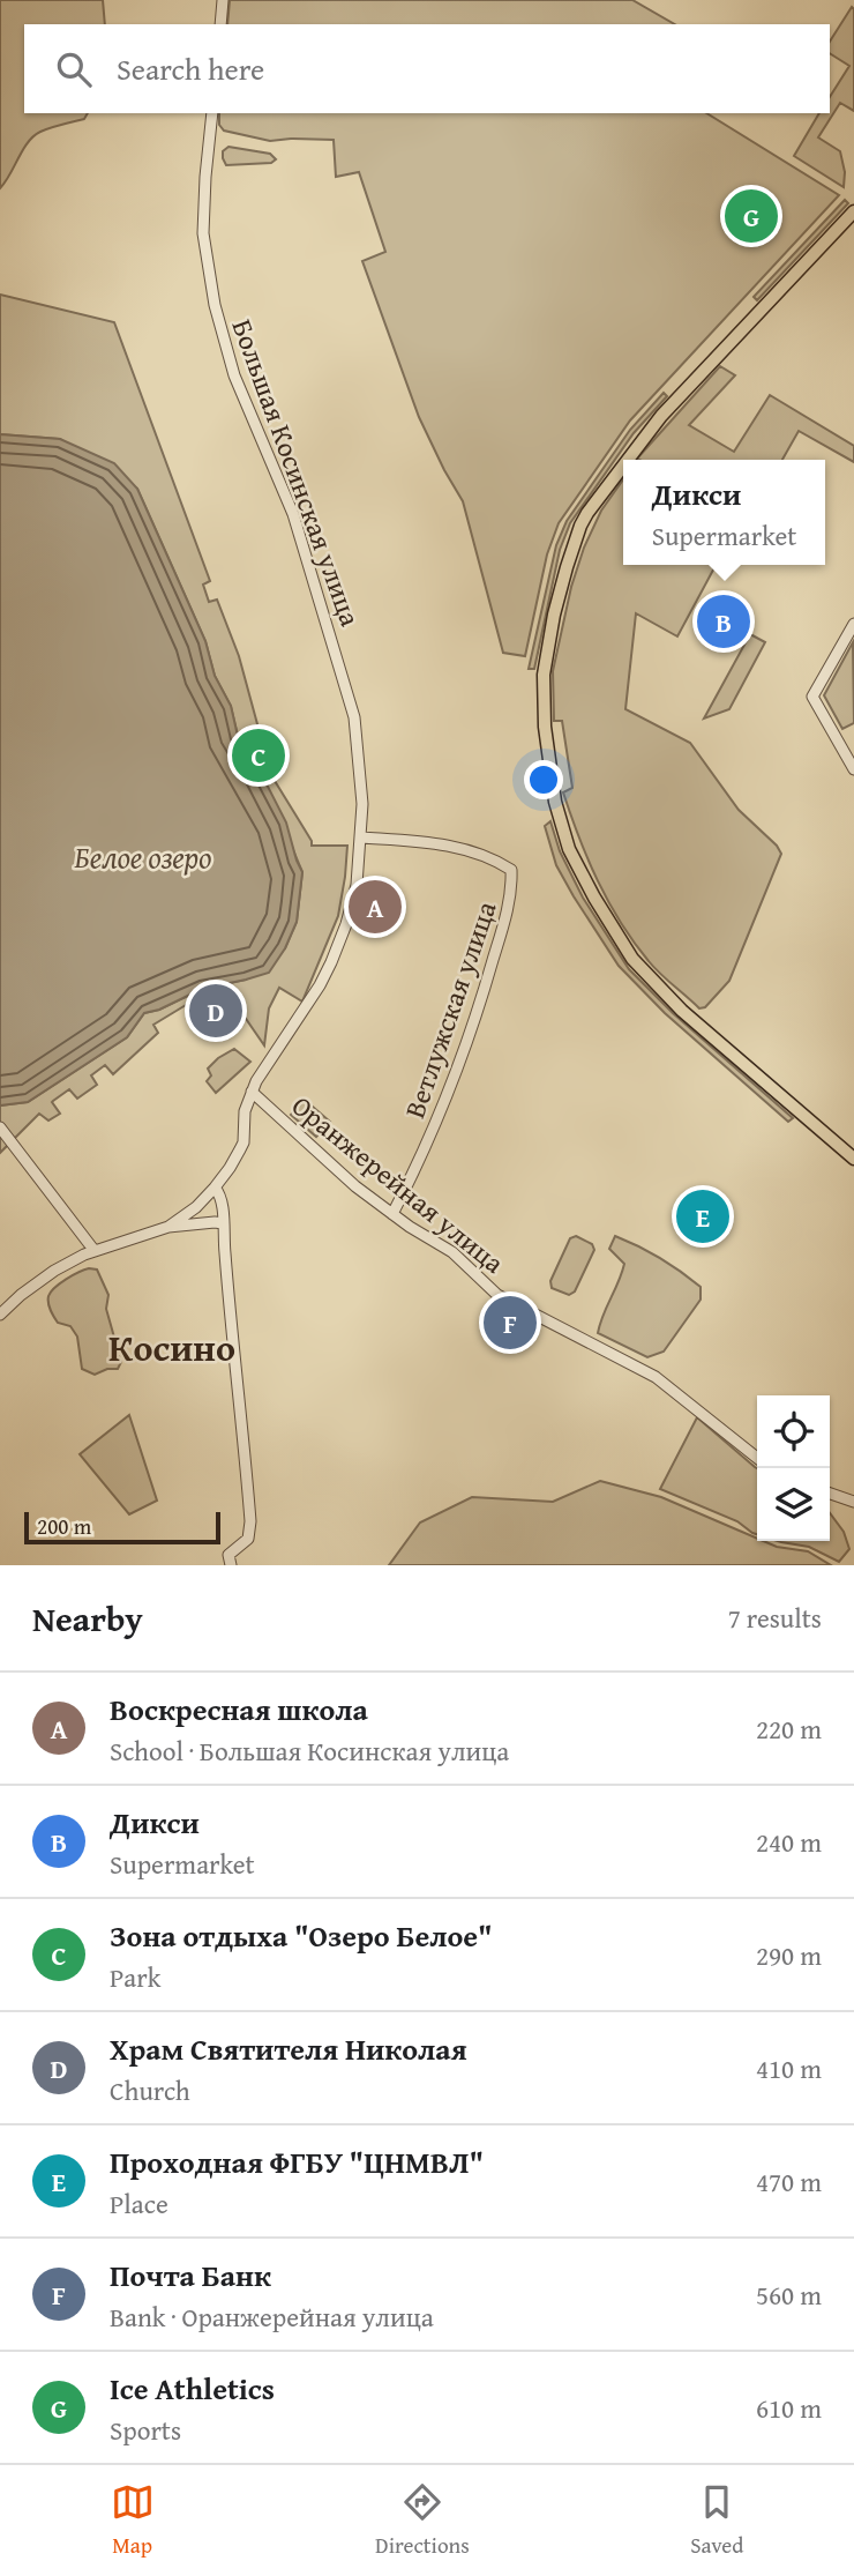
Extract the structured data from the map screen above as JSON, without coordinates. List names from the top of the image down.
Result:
{
  "streets": {
    "street": ["Большая Косинская улица", "Ветлужская улица", "Оранжерейная улица"]
  },
  "crossings": [
    ["Большая Косинская улица", "Ветлужская улица"],
    ["Большая Косинская улица", "Оранжерейная улица"],
    ["Ветлужская улица", "Оранжерейная улица"]
  ],
  "districts": ["Косино"],
  "water": ["Белое озеро"],
  "scale_bar": "200 m",
  "page": {
    "search": "Search here",
    "pins": [
      "G",
      "B",
      "C",
      "A",
      "D",
      "E",
      "F"
    ],
    "popup": ["Дикси", "Supermarket"],
    "scale": "200 m",
    "heading": ["Nearby", "7 results"],
    "list": [
      {
        "mark": "A",
        "name": "Воскресная школа",
        "note": "School · Большая Косинская улица",
        "value": "220 m"
      },
      {
        "mark": "B",
        "name": "Дикси",
        "note": "Supermarket",
        "value": "240 m"
      },
      {
        "mark": "C",
        "name": "Зона отдыха \"Озеро Белое\"",
        "note": "Park",
        "value": "290 m"
      },
      {
        "mark": "D",
        "name": "Храм Святителя Николая",
        "note": "Church",
        "value": "410 m"
      },
      {
        "mark": "E",
        "name": "Проходная ФГБУ \"ЦНМВЛ\"",
        "note": "Place",
        "value": "470 m"
      },
      {
        "mark": "F",
        "name": "Почта Банк",
        "note": "Bank · Оранжерейная улица",
        "value": "560 m"
      },
      {
        "mark": "G",
        "name": "Ice Athletics",
        "note": "Sports",
        "value": "610 m"
      }
    ],
    "nav": ["Map", "Directions", "Saved"]
  }
}
